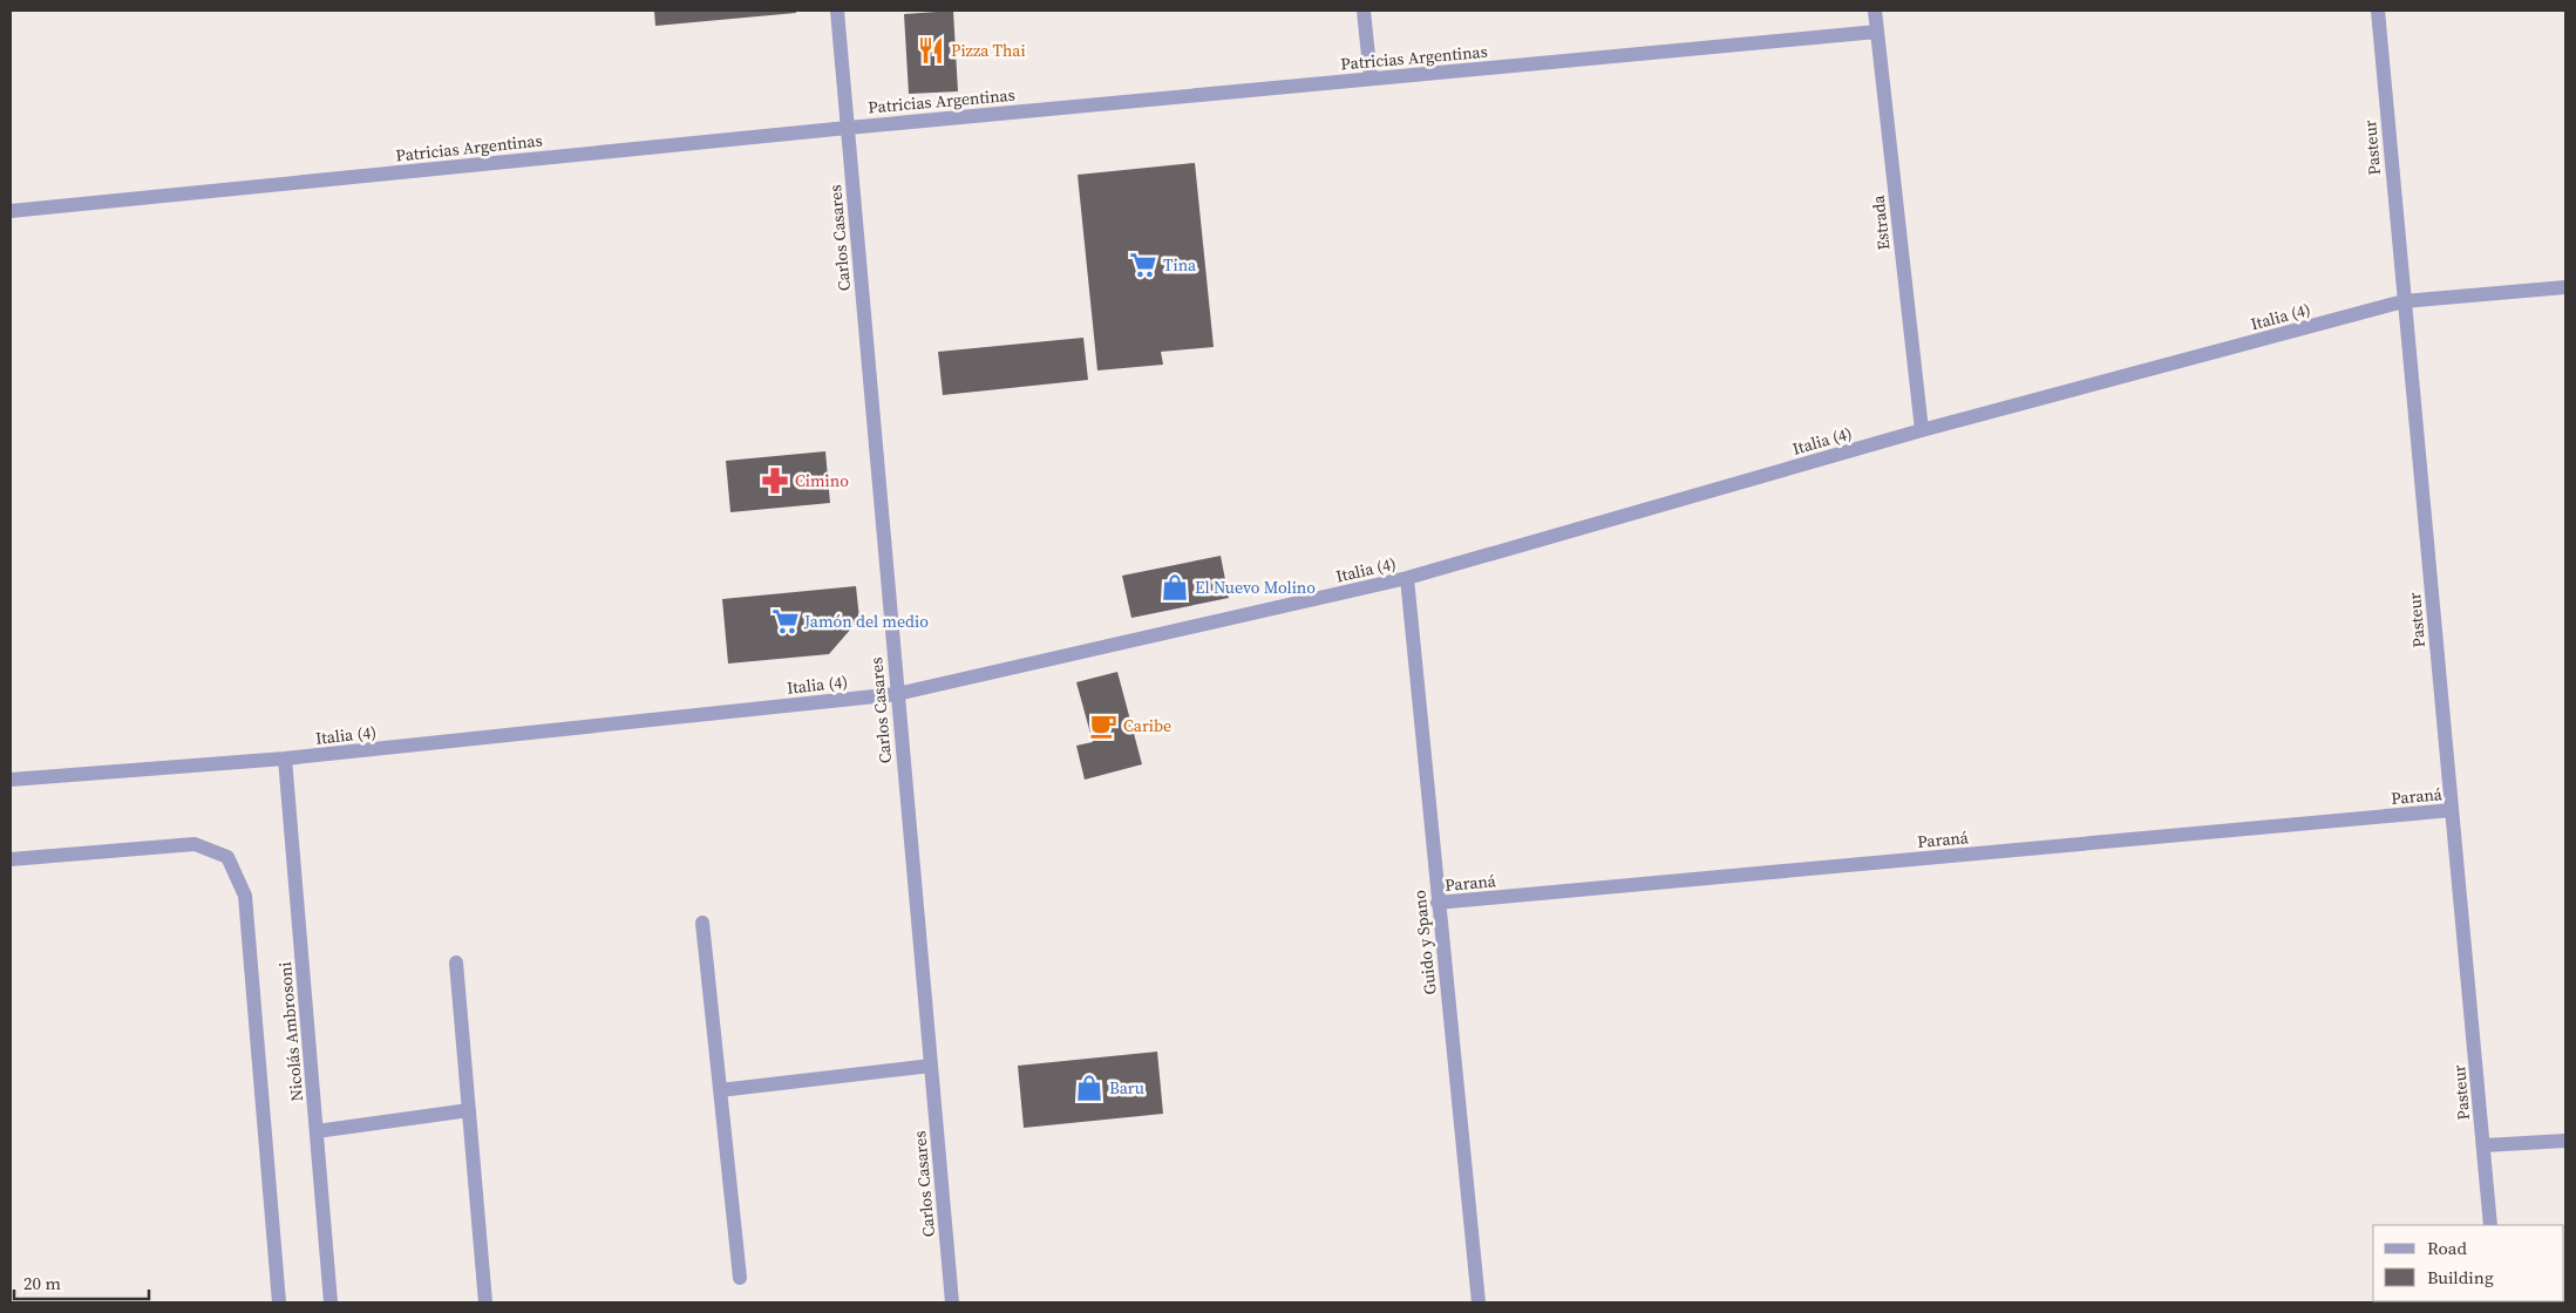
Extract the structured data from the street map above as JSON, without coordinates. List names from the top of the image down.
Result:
{
  "streets": {
    "street": [
      "Patricias Argentinas",
      "Pasteur",
      "Estrada",
      "Carlos Casares",
      "Italia (4)",
      "Paraná",
      "Guido y Spano",
      "Nicolás Ambrosoni"
    ]
  },
  "crossings": [
    ["Patricias Argentinas", "Estrada"],
    ["Patricias Argentinas", "Carlos Casares"],
    ["Pasteur", "Italia (4)"],
    ["Pasteur", "Paraná"],
    ["Estrada", "Italia (4)"],
    ["Carlos Casares", "Italia (4)"],
    ["Italia (4)", "Guido y Spano"],
    ["Italia (4)", "Nicolás Ambrosoni"],
    ["Paraná", "Guido y Spano"]
  ],
  "places": {
    "restaurant": ["Pizza Thai"],
    "supermarket": ["Tina", "Jamón del medio"],
    "pharmacy": ["Cimino"],
    "shop": ["El Nuevo Molino", "Baru"],
    "cafe": ["Caribe"]
  },
  "legend": ["Road", "Building"],
  "scale_bar": "20 m"
}
